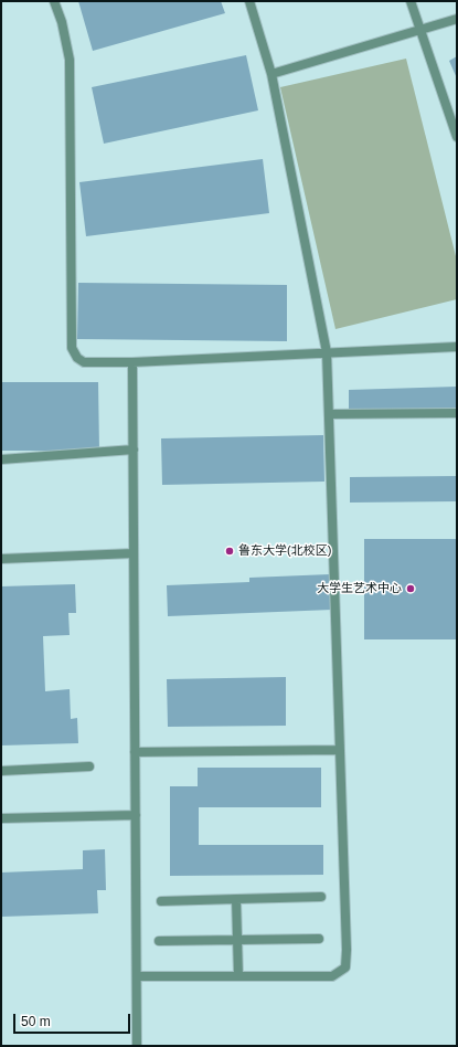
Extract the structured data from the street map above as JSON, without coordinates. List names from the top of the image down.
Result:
{
  "places": ["鲁东大学(北校区)", "大学生艺术中心"],
  "scale_bar": "50 m"
}
